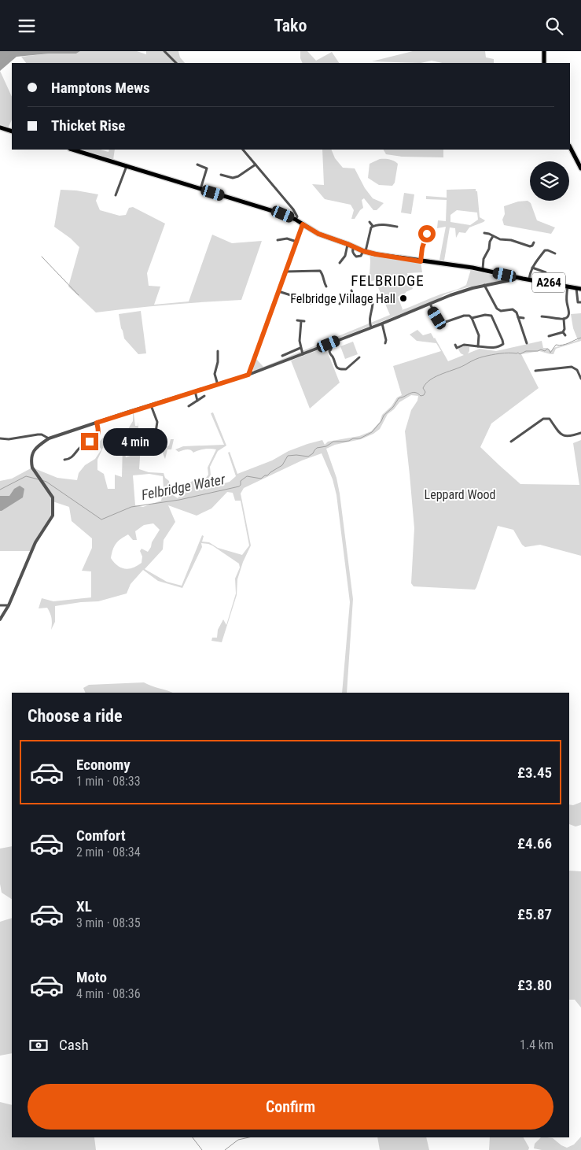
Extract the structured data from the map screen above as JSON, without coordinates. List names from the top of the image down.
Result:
{
  "streets": {
    "highway": ["A264"]
  },
  "districts": ["FELBRIDGE"],
  "water": ["Felbridge Water"],
  "parks": ["Leppard Wood"],
  "places": ["Felbridge Village Hall"],
  "page": {
    "header": "Tako",
    "banner": ["Hamptons Mews", "Thicket Rise"],
    "bubble": "4 min",
    "heading": "Choose a ride",
    "list": [
      {
        "name": "Economy",
        "note": "1 min · 08:33",
        "value": "£3.45"
      },
      {
        "name": "Comfort",
        "note": "2 min · 08:34",
        "value": "£4.66"
      },
      {
        "name": "XL",
        "note": "3 min · 08:35",
        "value": "£5.87"
      },
      {
        "name": "Moto",
        "note": "4 min · 08:36",
        "value": "£3.80"
      }
    ],
    "pay": ["Cash", "1.4 km"],
    "buttons": "Confirm"
  }
}
